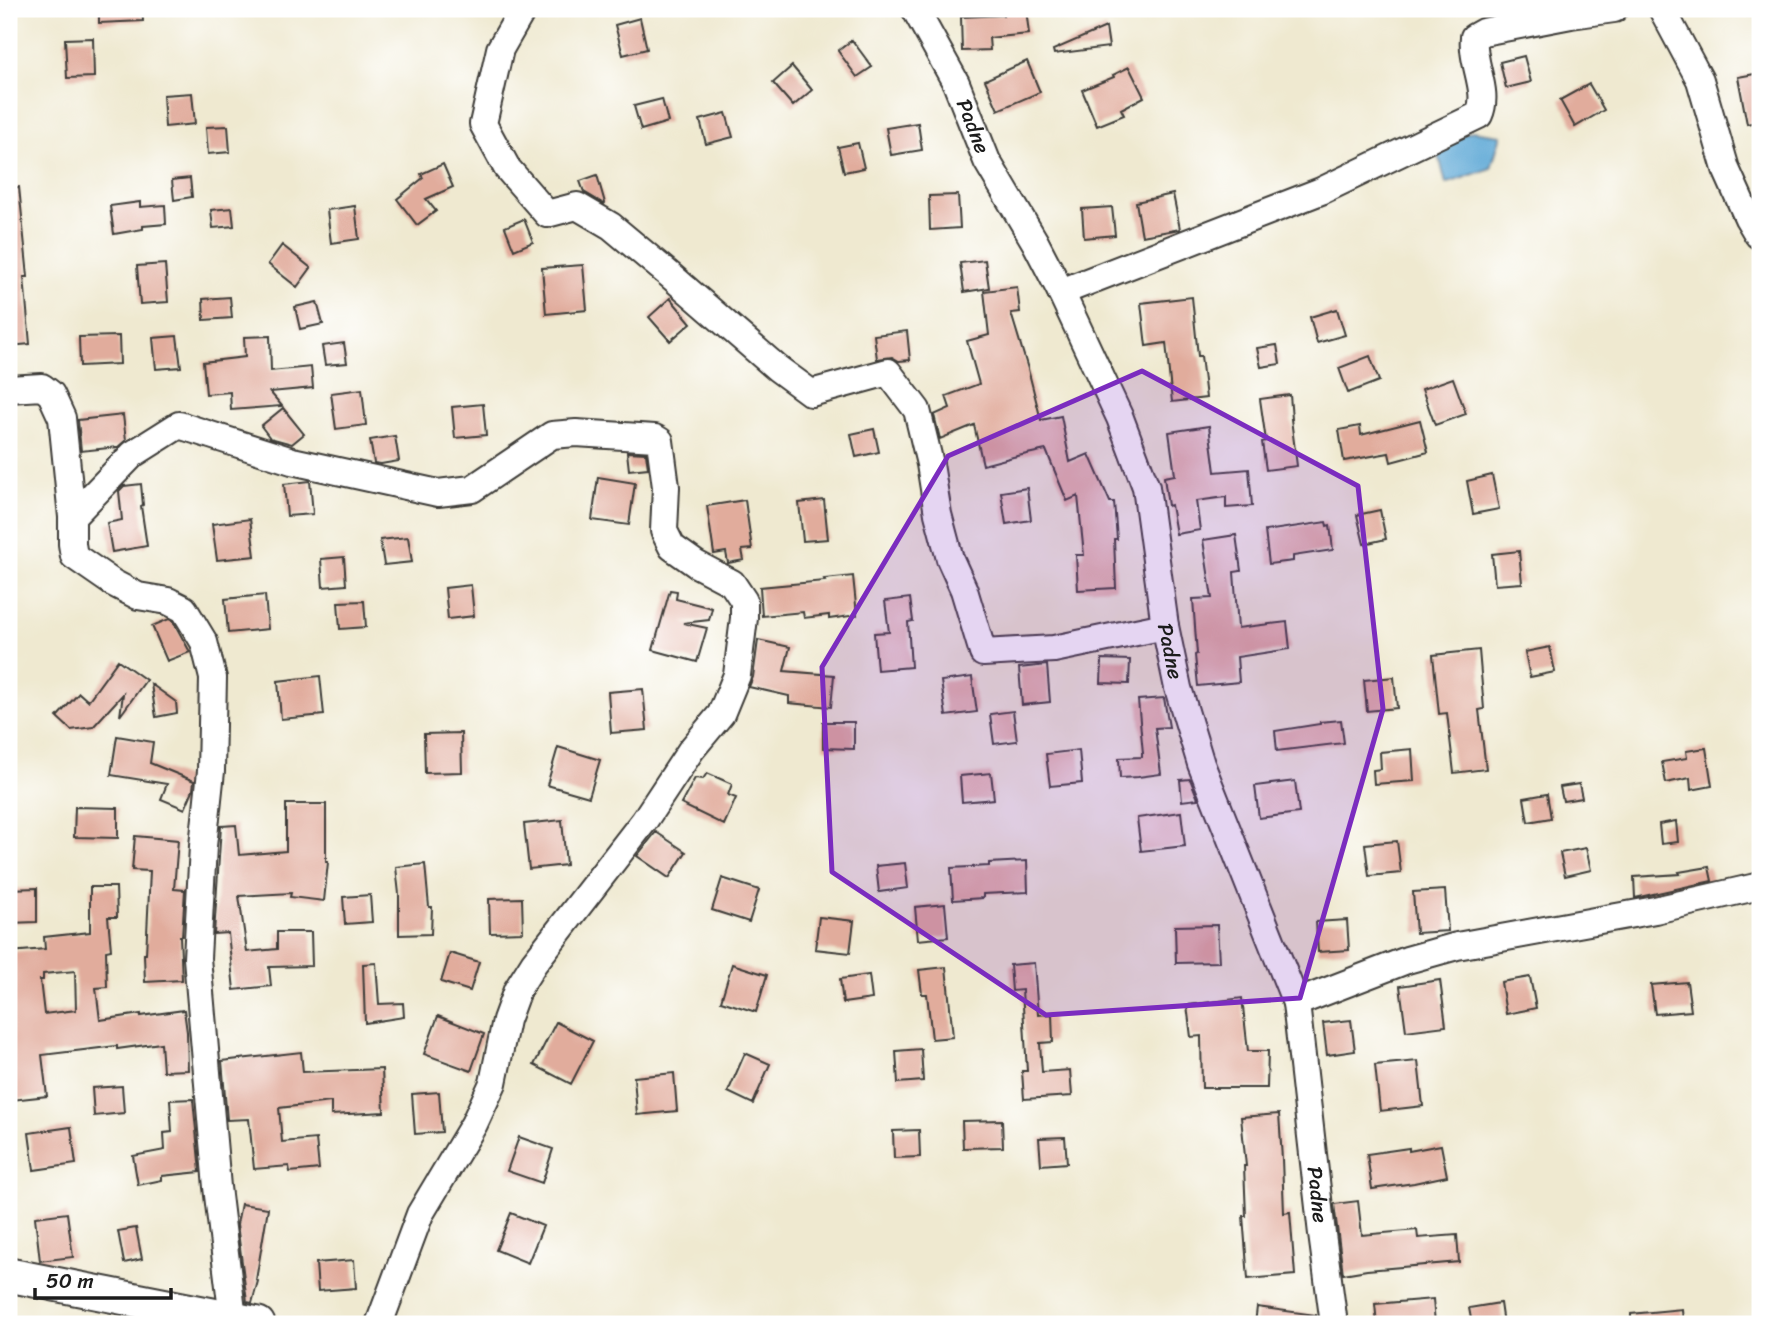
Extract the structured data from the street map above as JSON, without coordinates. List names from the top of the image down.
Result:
{
  "streets": {
    "street": ["Padne"]
  },
  "scale_bar": "50 m"
}
